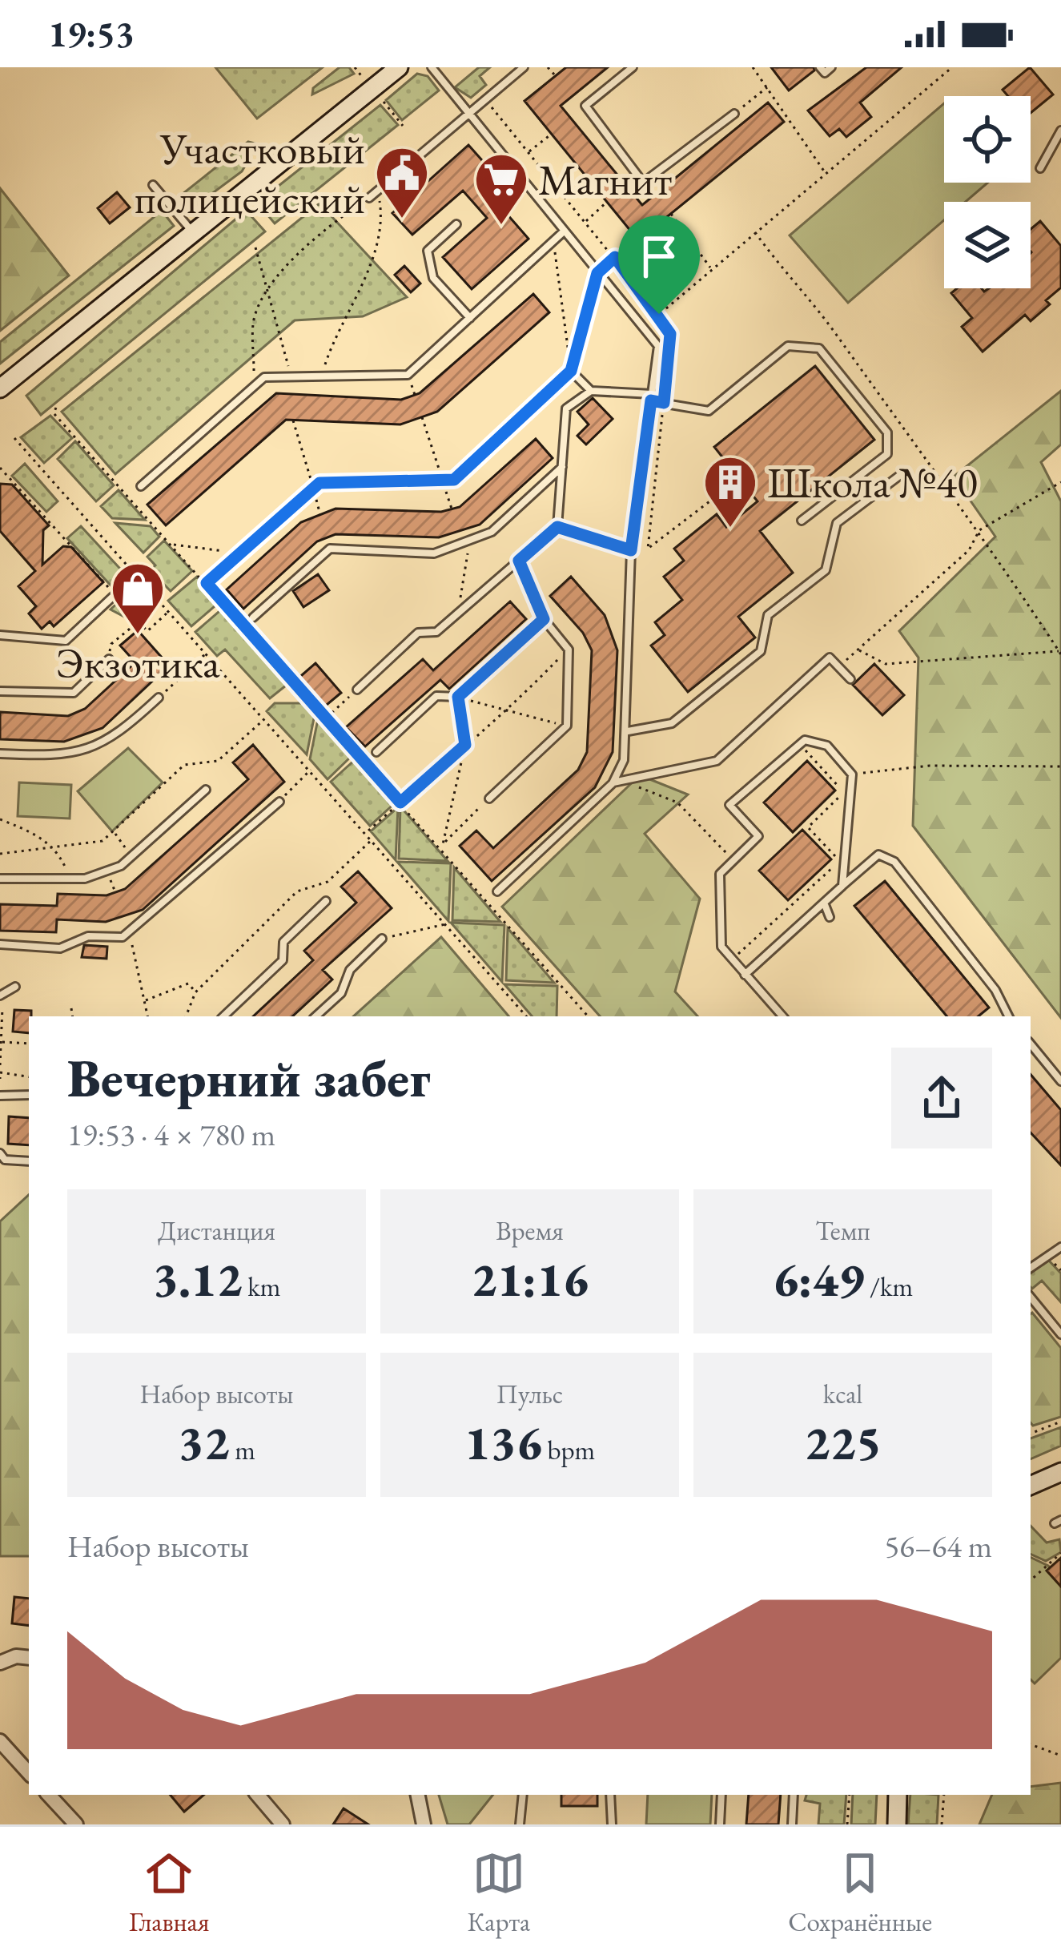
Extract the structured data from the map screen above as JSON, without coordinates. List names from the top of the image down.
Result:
{
  "places": {
    "public building": ["Участковый полицейский"],
    "supermarket": ["Магнит"],
    "building": ["Школа №40"],
    "shop": ["Экзотика"]
  },
  "page": {
    "status": "19:53",
    "heading": ["Вечерний забег", "19:53 · 4 × 780 m"],
    "stats": [
      ["Дистанция", "3.12 km"],
      ["Время", "21:16"],
      ["Темп", "6:49 /km"],
      ["Набор высоты", "32 m"],
      ["Пульс", "136 bpm"],
      ["kcal", "225"]
    ],
    "chart": ["Набор высоты", "56–64 m"],
    "tabs": ["Главная", "Карта", "Сохранённые"]
  }
}
